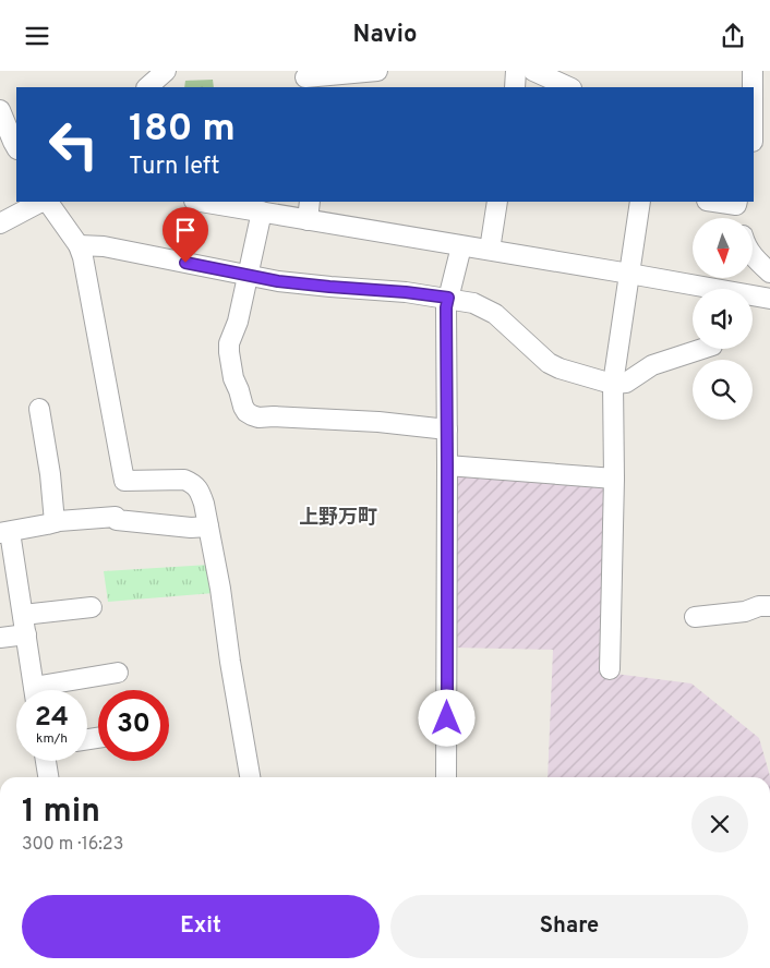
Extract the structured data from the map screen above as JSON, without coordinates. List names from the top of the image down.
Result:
{
  "districts": ["上野万町"],
  "north": "bottom",
  "page": {
    "header": "Navio",
    "turn": ["180 m", "Turn left"],
    "speed": "24 km/h",
    "limit": "30",
    "heading": ["1 min", "300 m · 16:23"],
    "buttons": ["Exit", "Share"]
  }
}
